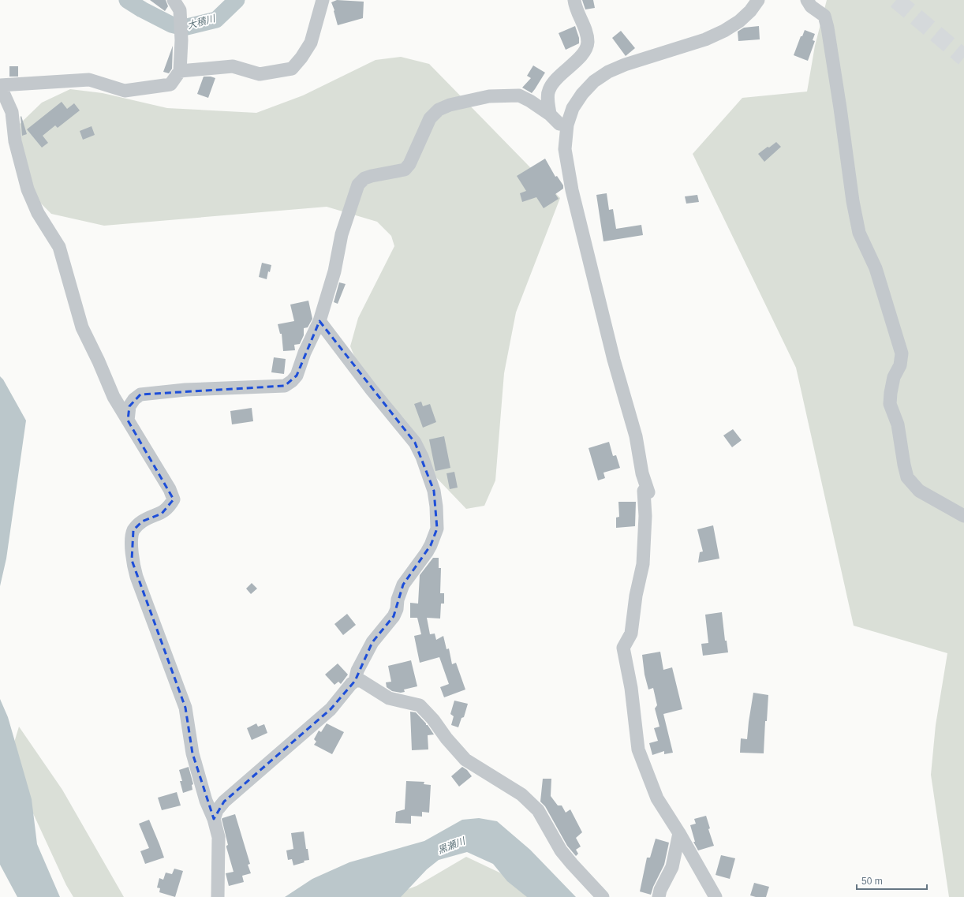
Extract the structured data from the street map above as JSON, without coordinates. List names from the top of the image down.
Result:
{
  "water": ["大積川", "黒瀬川"],
  "scale_bar": "50 m"
}
